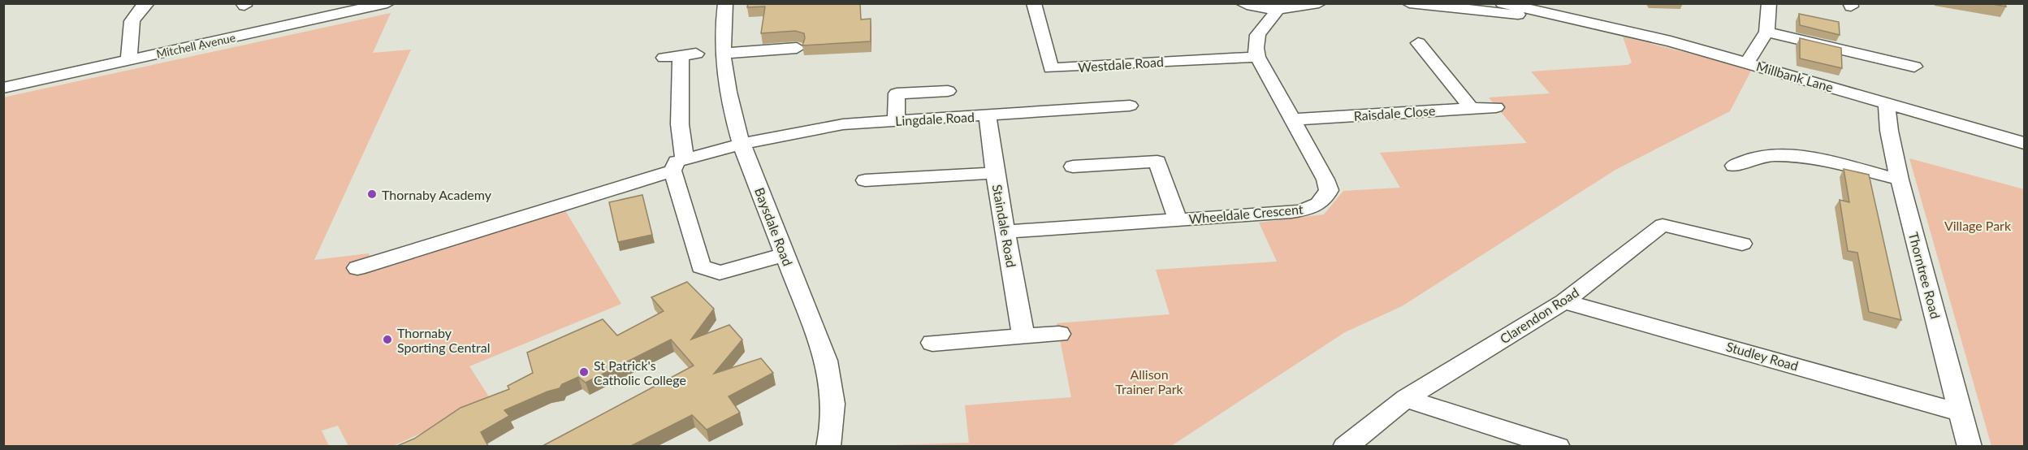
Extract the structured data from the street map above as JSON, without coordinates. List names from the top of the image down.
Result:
{
  "streets": {
    "street": [
      "Mitchell Avenue",
      "Westdale Road",
      "Millbank Lane",
      "Raisdale Close",
      "Lingdale Road",
      "Wheeldale Crescent",
      "Staindale Road",
      "Baysdale Road",
      "Thorntree Road",
      "Clarendon Road",
      "Studley Road"
    ]
  },
  "crossings": [
    ["Westdale Road", "Wheeldale Crescent"],
    ["Millbank Lane", "Thorntree Road"],
    ["Raisdale Close", "Wheeldale Crescent"],
    ["Lingdale Road", "Staindale Road"],
    ["Lingdale Road", "Baysdale Road"],
    ["Wheeldale Crescent", "Staindale Road"],
    ["Thorntree Road", "Studley Road"],
    ["Clarendon Road", "Studley Road"]
  ],
  "parks": ["Village Park", "Allison Trainer Park"],
  "places": ["Thornaby Academy", "Thornaby Sporting Central", "St Patrick's Catholic College"]
}
